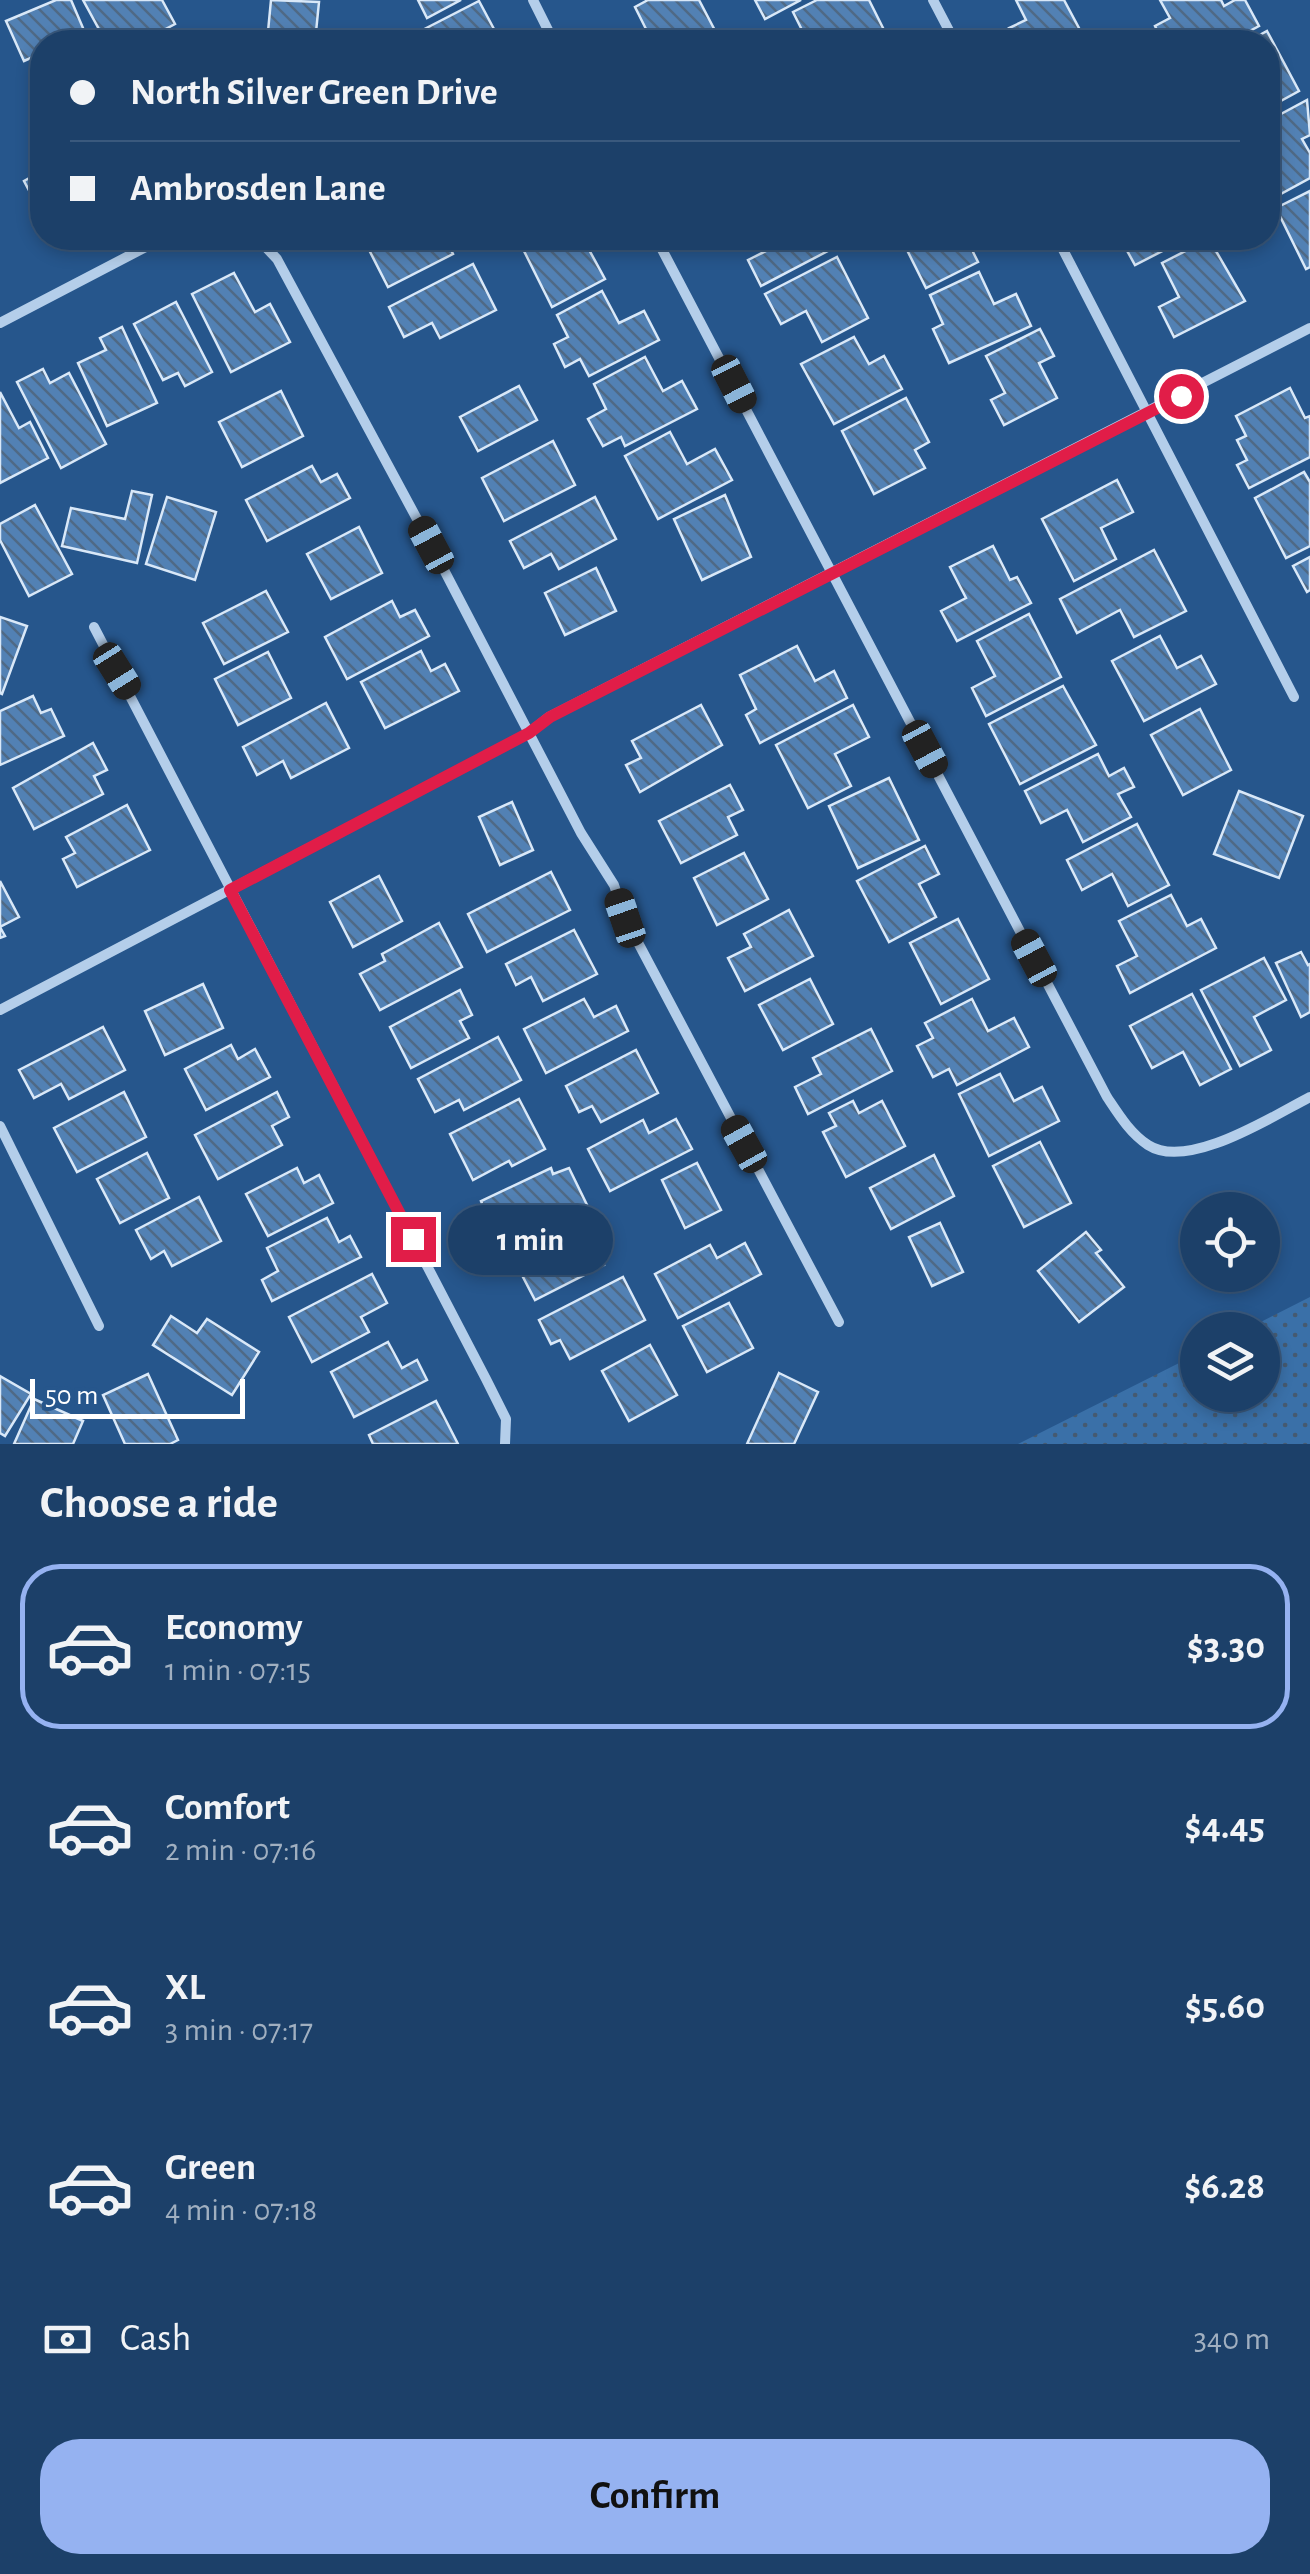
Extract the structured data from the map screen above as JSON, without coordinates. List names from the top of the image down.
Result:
{
  "scale_bar": "50 m",
  "page": {
    "banner": ["North Silver Green Drive", "Ambrosden Lane"],
    "bubble": "1 min",
    "scale": "50 m",
    "heading": "Choose a ride",
    "list": [
      {
        "name": "Economy",
        "note": "1 min · 07:15",
        "value": "$3.30"
      },
      {
        "name": "Comfort",
        "note": "2 min · 07:16",
        "value": "$4.45"
      },
      {
        "name": "XL",
        "note": "3 min · 07:17",
        "value": "$5.60"
      },
      {
        "name": "Green",
        "note": "4 min · 07:18",
        "value": "$6.28"
      }
    ],
    "pay": ["Cash", "340 m"],
    "buttons": "Confirm"
  }
}
